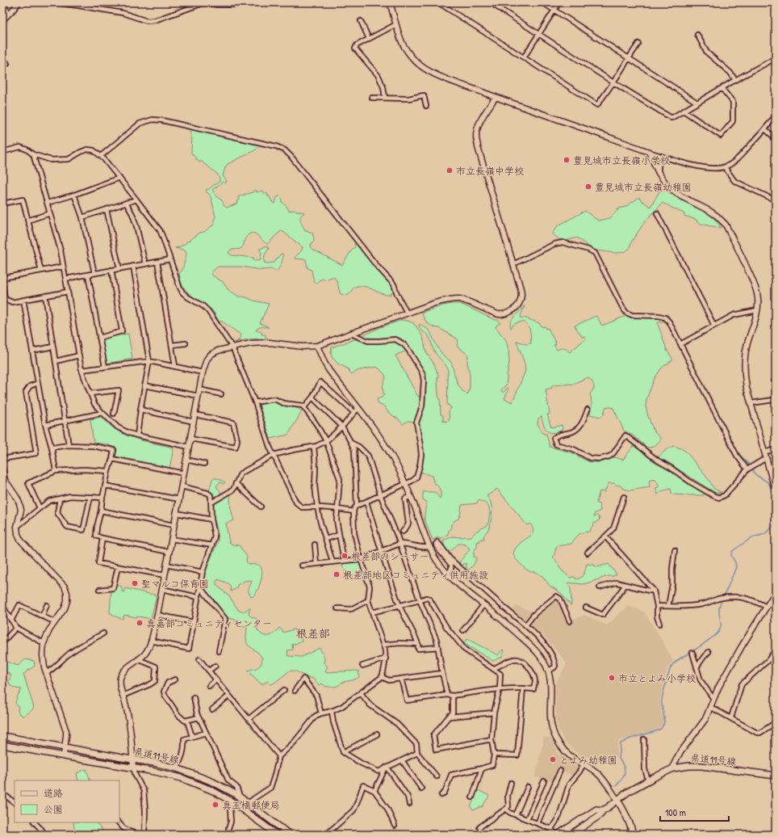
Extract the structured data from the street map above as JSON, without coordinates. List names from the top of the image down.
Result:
{
  "streets": {
    "main road": ["県道11号線"]
  },
  "districts": ["根差部"],
  "places": [
    "豊見城市立長嶺小学校",
    "市立長嶺中学校",
    "豊見城市立長嶺幼稚園",
    "根差部のシーサー",
    "根差部地区コミュニティ供用施設",
    "聖マルコ保育園",
    "真嘉部コミュニティセンター",
    "市立とよみ小学校",
    "とよみ幼稚園",
    "真玉橋郵便局"
  ],
  "legend": ["道路", "公園"],
  "scale_bar": "100 m"
}
